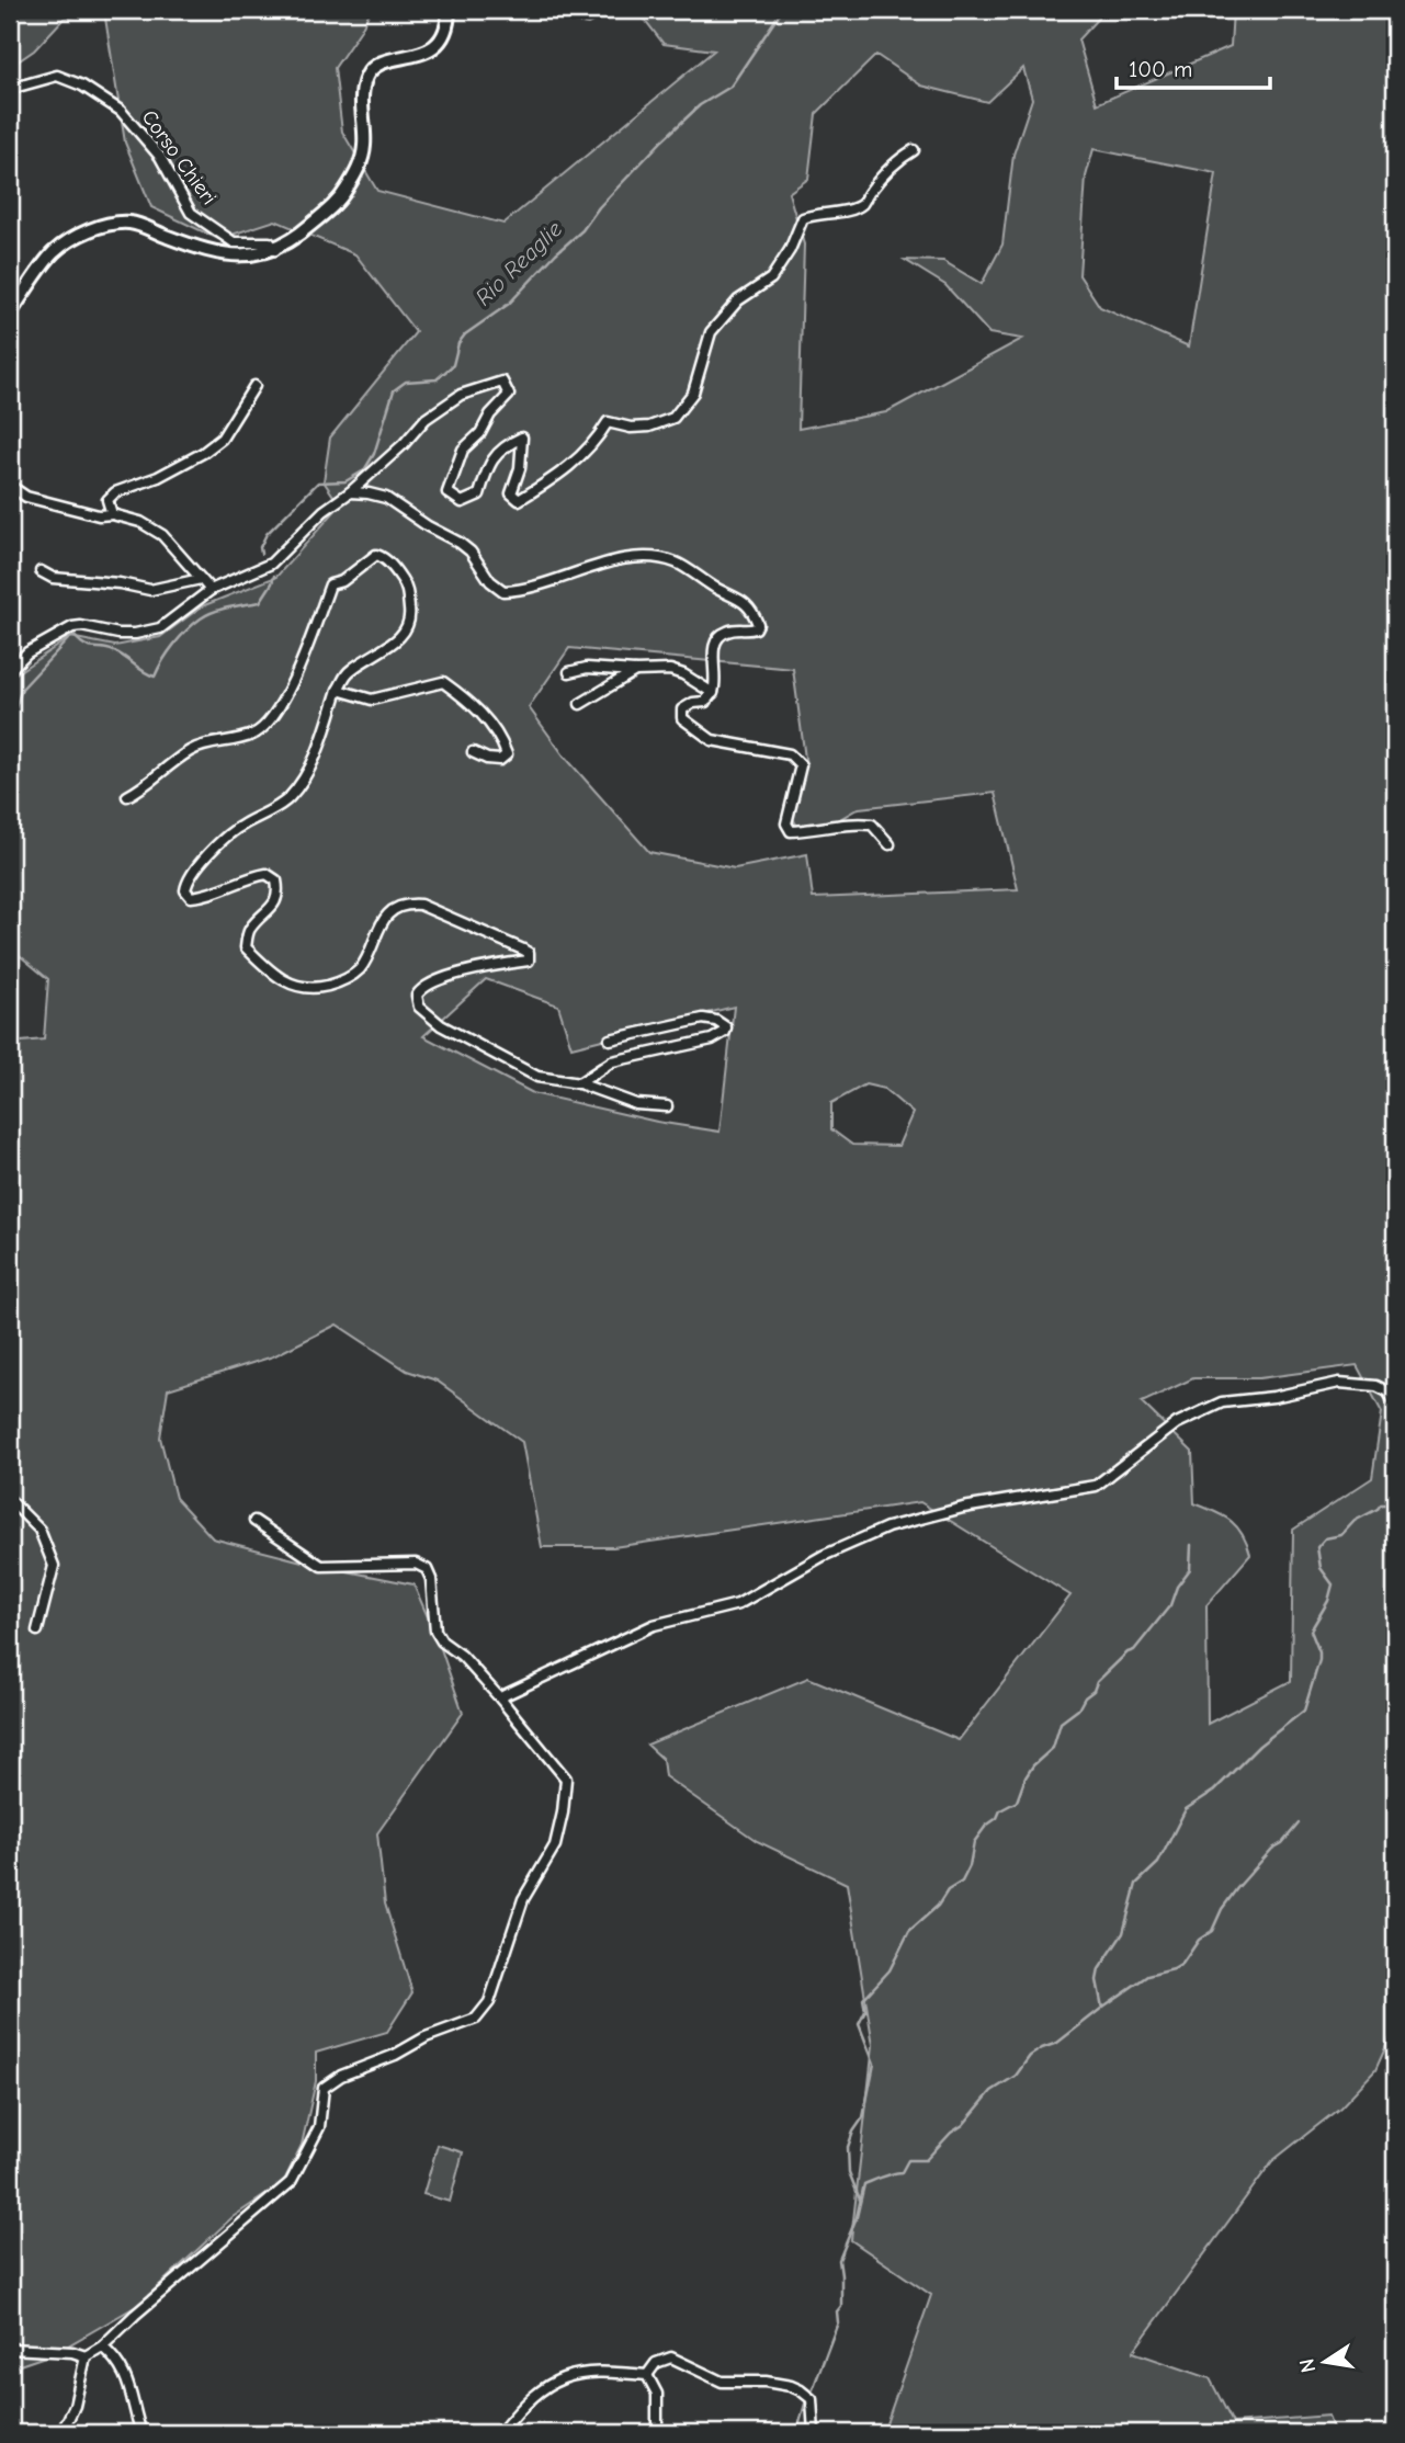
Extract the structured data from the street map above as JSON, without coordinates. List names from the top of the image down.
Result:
{
  "streets": {
    "street": ["Corso Chieri"]
  },
  "water": ["Rio Reaglie"],
  "scale_bar": "100 m",
  "north": "left"
}
